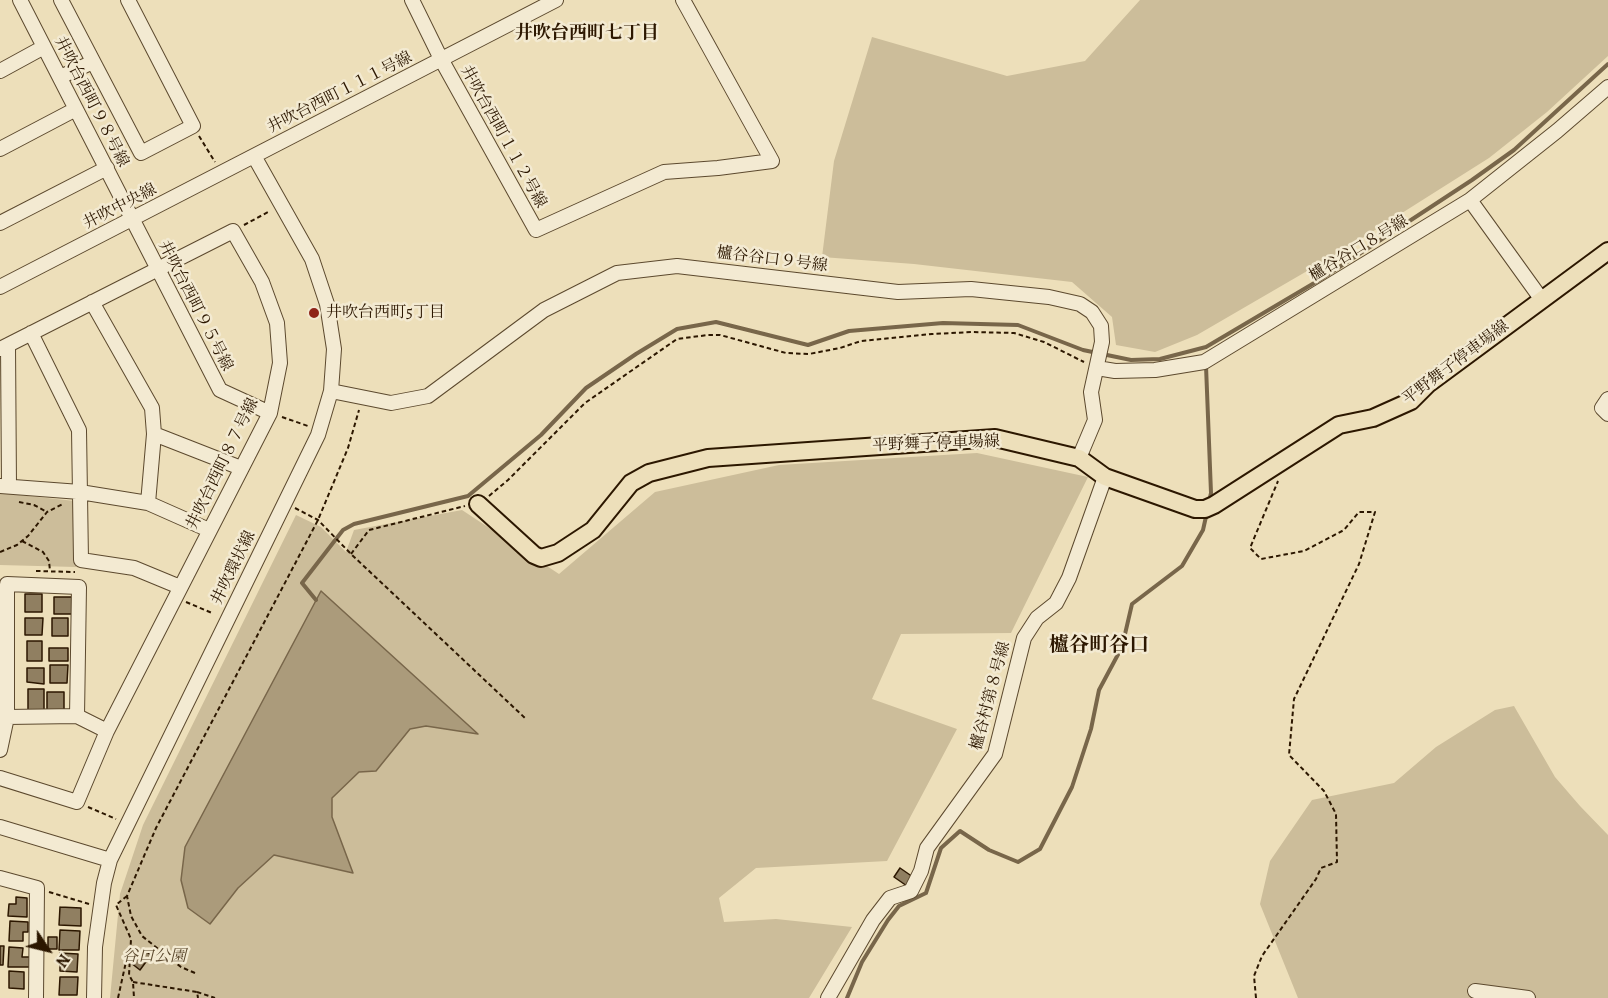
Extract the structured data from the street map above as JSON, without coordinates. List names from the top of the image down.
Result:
{
  "streets": {
    "main road": ["平野舞子停車場線"],
    "street": [
      "井吹台西町１１１号線",
      "井吹台西町９８号線",
      "井吹台西町１１２号線",
      "井吹中央線",
      "櫨谷谷口８号線",
      "櫨谷谷口９号線",
      "井吹台西町９５号線",
      "井吹台西町８７号線",
      "井吹環状線",
      "櫨谷村第８号線"
    ]
  },
  "crossings": [
    ["井吹台西町１１１号線", "井吹台西町１１２号線"],
    ["井吹台西町１１１号線", "井吹中央線"],
    ["井吹台西町１１１号線", "井吹環状線"],
    ["井吹台西町９８号線", "井吹中央線"],
    ["井吹台西町９８号線", "井吹台西町９５号線"],
    ["井吹中央線", "井吹台西町９５号線"],
    ["井吹中央線", "井吹環状線"],
    ["櫨谷谷口８号線", "櫨谷谷口９号線"],
    ["櫨谷谷口９号線", "平野舞子停車場線"],
    ["櫨谷谷口９号線", "井吹環状線"],
    ["井吹台西町９５号線", "井吹台西町８７号線"],
    ["平野舞子停車場線", "櫨谷村第８号線"]
  ],
  "districts": ["井吹台西町七丁目", "櫨谷町谷口"],
  "parks": ["谷口公園"],
  "places": ["井吹台西町5丁目"],
  "north": "bottom right"
}
